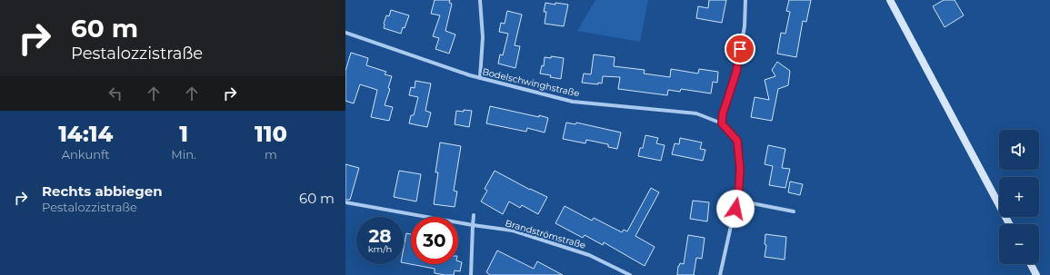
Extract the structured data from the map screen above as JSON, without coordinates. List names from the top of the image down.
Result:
{
  "streets": {
    "street": ["Bodelschwinghstraße", "Brandströmstraße"]
  },
  "page": {
    "turn": ["60 m", "Pestalozzistraße"],
    "eta": [
      "14:14",
      "Ankunft",
      "1",
      "Min.",
      "110",
      "m"
    ],
    "map_buttons": ["+", "−"],
    "list": [
      {
        "name": "Rechts abbiegen",
        "note": "Pestalozzistraße",
        "value": "60 m"
      }
    ],
    "speed": "28 km/h",
    "limit": "30"
  }
}
